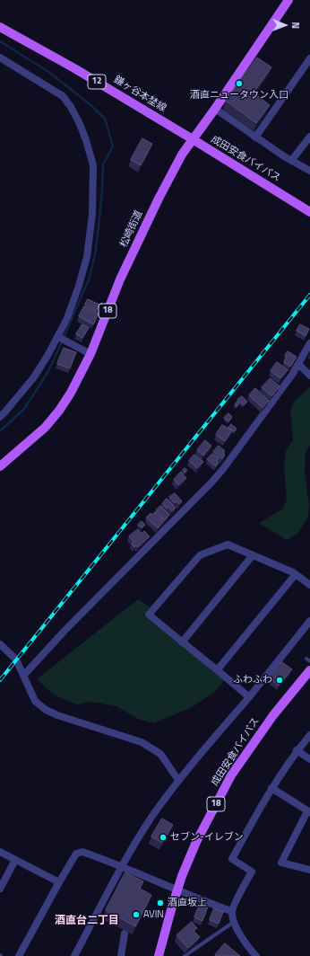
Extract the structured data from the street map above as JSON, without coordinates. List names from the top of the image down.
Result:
{
  "streets": {
    "main road": [
      "12",
      "鎌ヶ谷本埜線",
      "成田安食バイパス",
      "松崎街道",
      "18"
    ]
  },
  "crossings": [
    ["鎌ヶ谷本埜線", "成田安食バイパス"],
    ["鎌ヶ谷本埜線", "松崎街道"],
    ["成田安食バイパス", "松崎街道"]
  ],
  "districts": ["酒直台二丁目"],
  "places": [
    "酒直ニュータウン入口",
    "ふわふわ",
    "セブン-イレブン",
    "酒直坂上",
    "AVIN"
  ],
  "north": "right"
}
